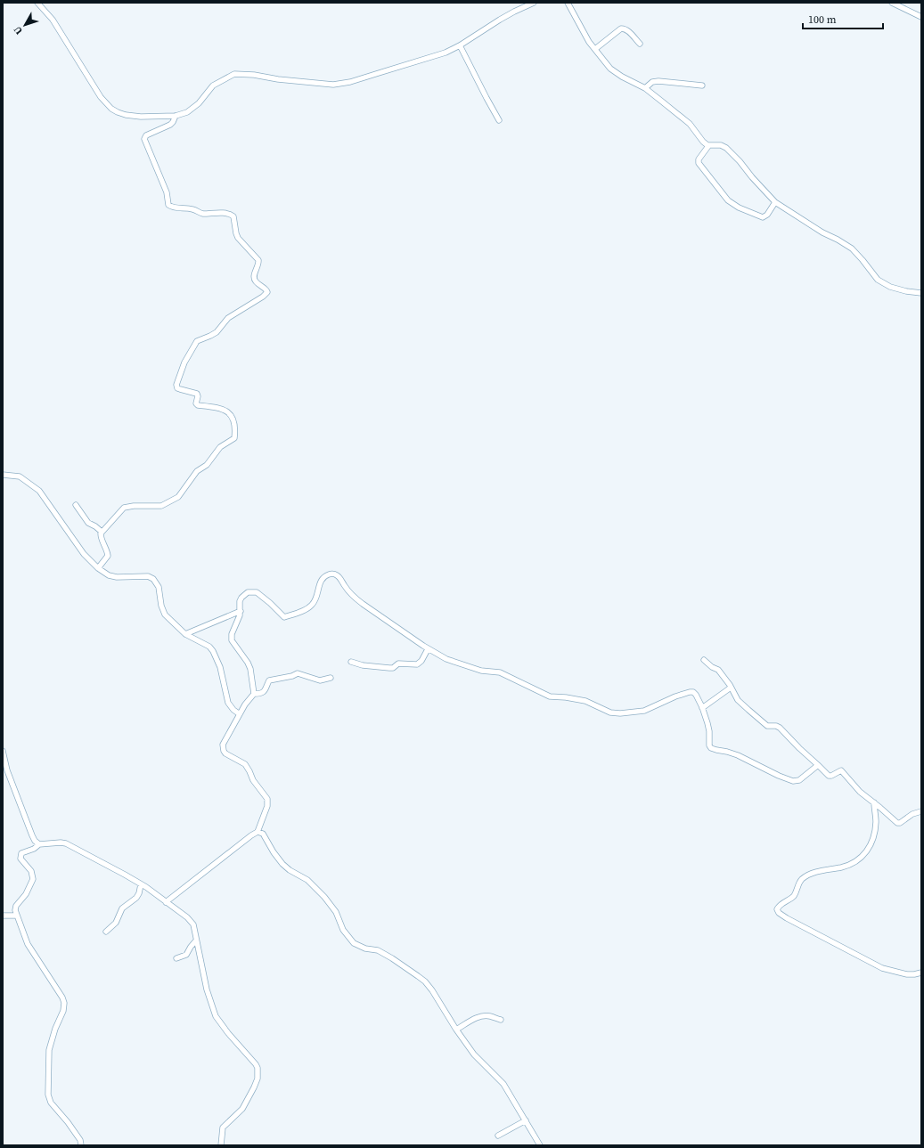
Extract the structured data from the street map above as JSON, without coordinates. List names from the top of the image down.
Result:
{
  "scale_bar": "100 m",
  "north": "bottom left"
}
